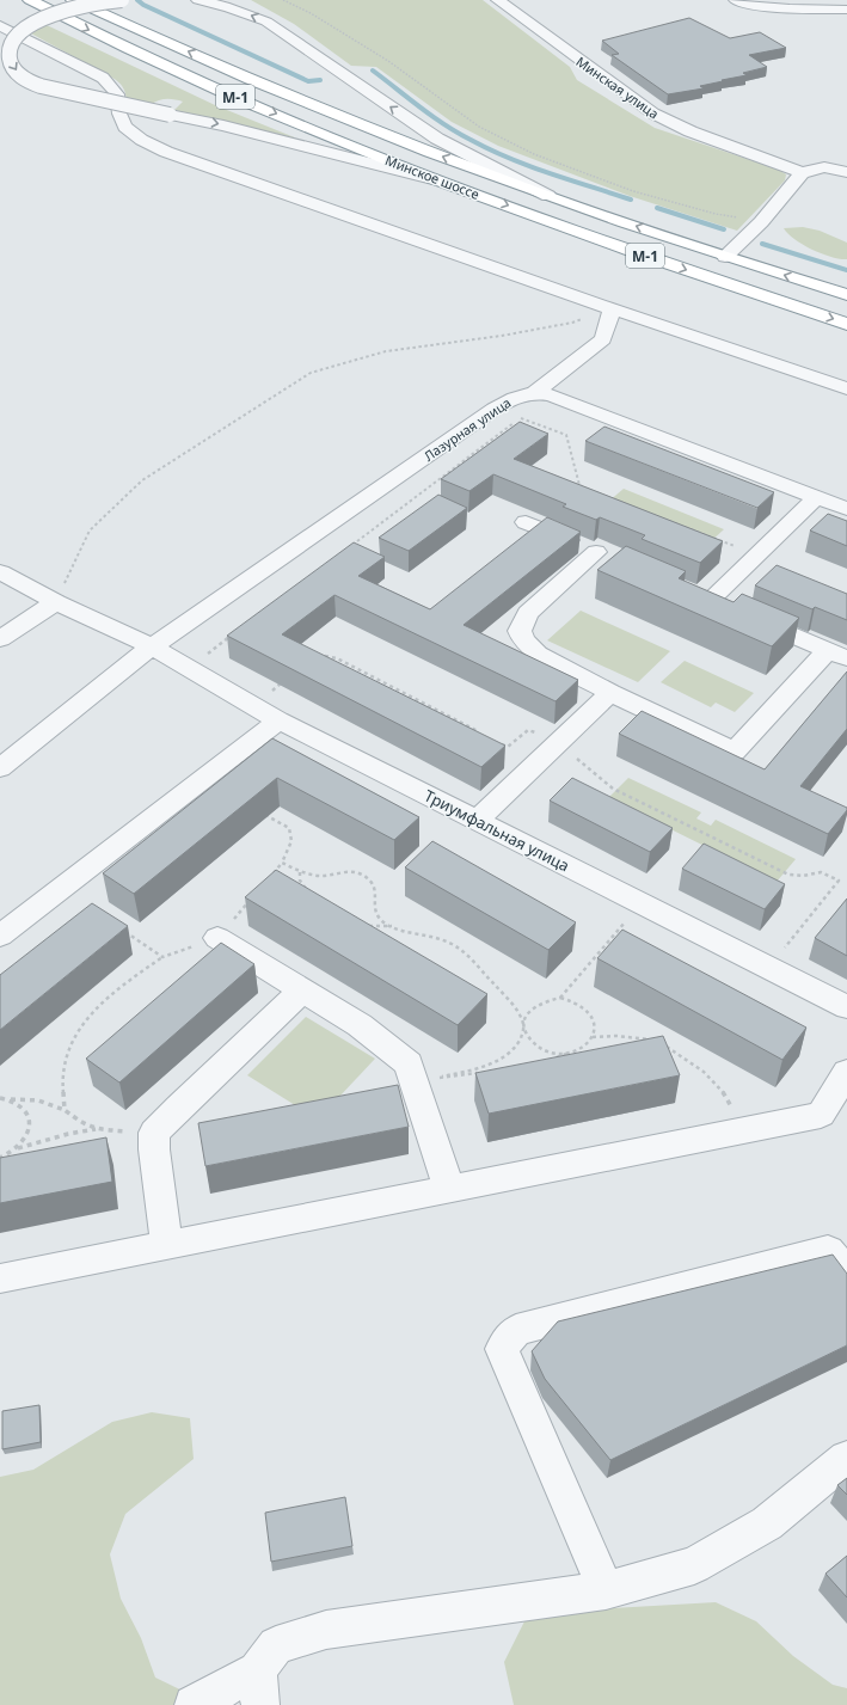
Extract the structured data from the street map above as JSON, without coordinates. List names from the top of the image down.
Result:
{
  "streets": {
    "highway": ["М-1", "Минское шоссе"],
    "street": ["Минская улица", "Лазурная улица", "Триумфальная улица"]
  },
  "crossings": [
    ["Лазурная улица", "Триумфальная улица"]
  ]
}
